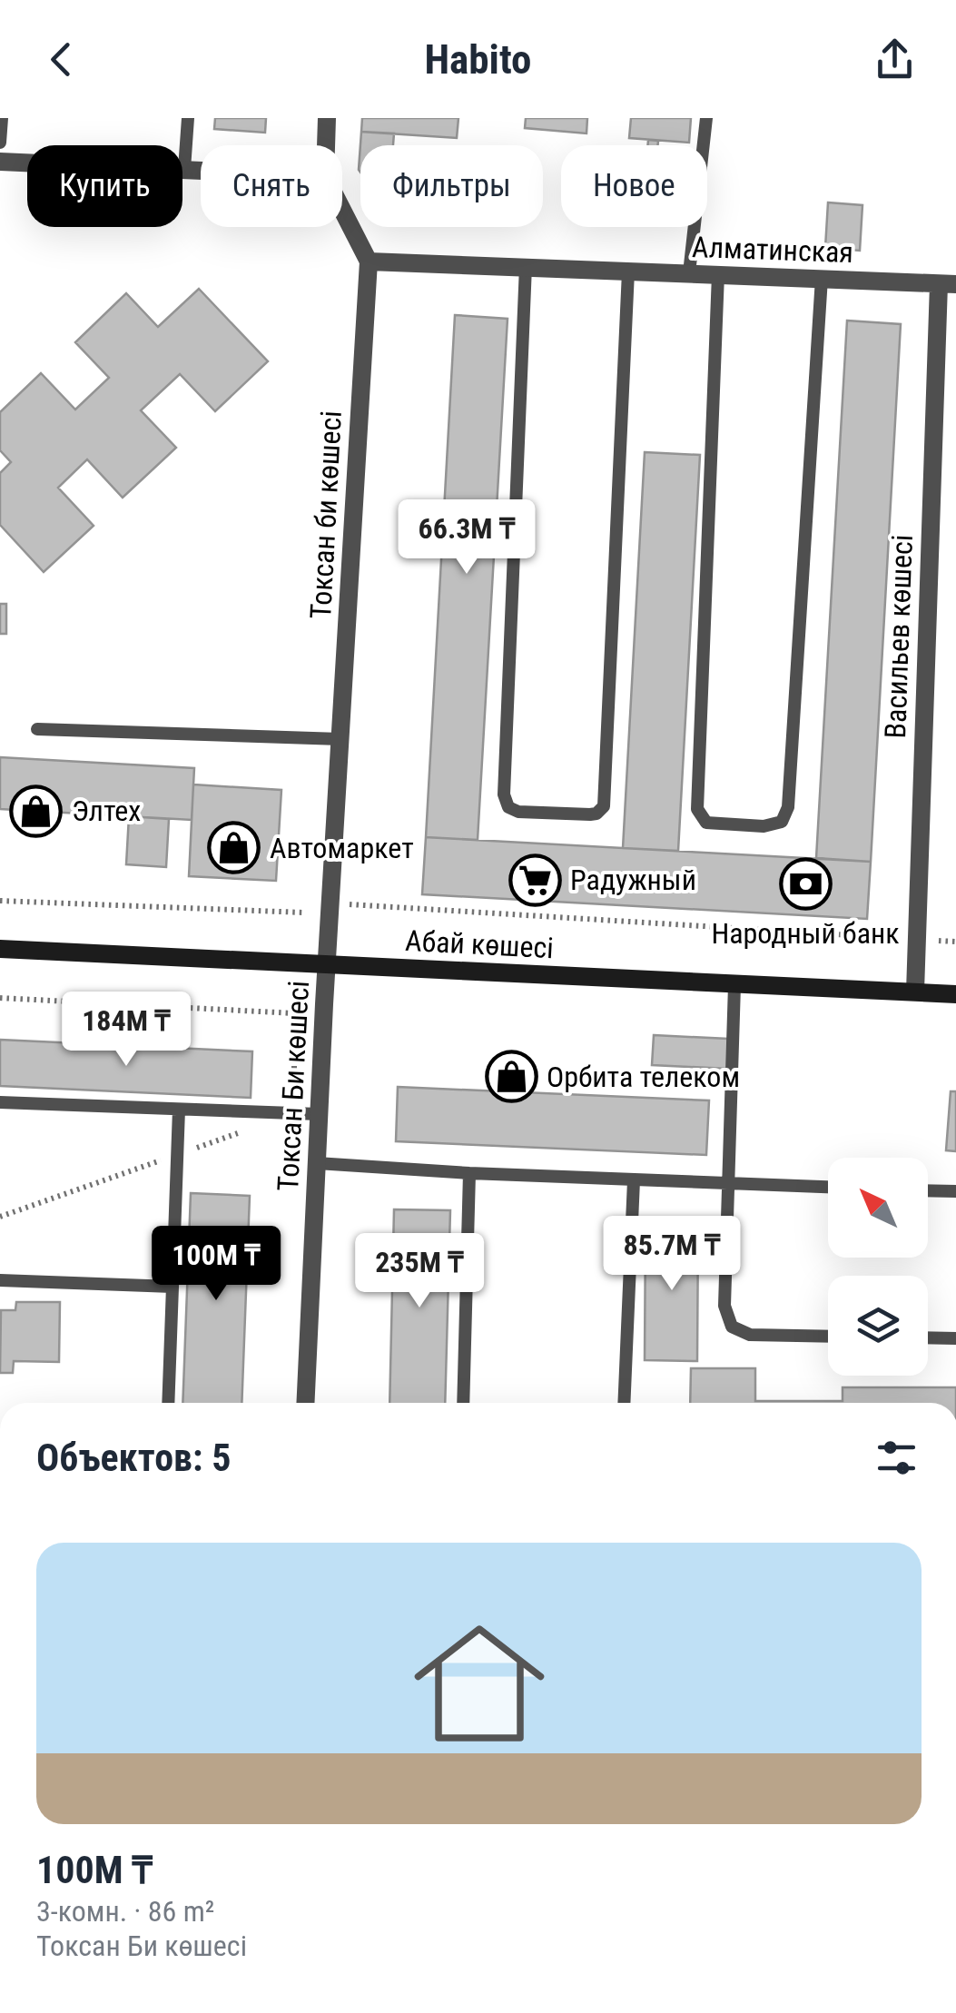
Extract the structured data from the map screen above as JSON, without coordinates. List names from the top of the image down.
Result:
{
  "streets": {
    "street": [
      "Алматинская",
      "Токсан би көшесі",
      "Васильев көшесі",
      "Абай көшесі",
      "Токсан Би көшесі"
    ]
  },
  "crossings": [
    ["Алматинская", "Токсан би көшесі"],
    ["Алматинская", "Васильев көшесі"],
    ["Токсан би көшесі", "Токсан Би көшесі"],
    ["Васильев көшесі", "Абай көшесі"],
    ["Абай көшесі", "Токсан Би көшесі"]
  ],
  "places": {
    "shop": ["Элтех", "Автомаркет", "Орбита телеком"],
    "supermarket": ["Радужный"],
    "bank": ["Народный банк"]
  },
  "north": "top left",
  "page": {
    "header": "Habito",
    "chip": [
      "Купить",
      "Снять",
      "Фильтры",
      "Новое"
    ],
    "price": [
      "66.3M ₸",
      "184M ₸",
      "85.7M ₸",
      "100M ₸",
      "235M ₸"
    ],
    "heading": "Объектов: 5",
    "list": [
      {
        "name": "100M ₸",
        "note": "3-комн. · 86 m² · Токсан Би көшесі"
      }
    ]
  }
}
